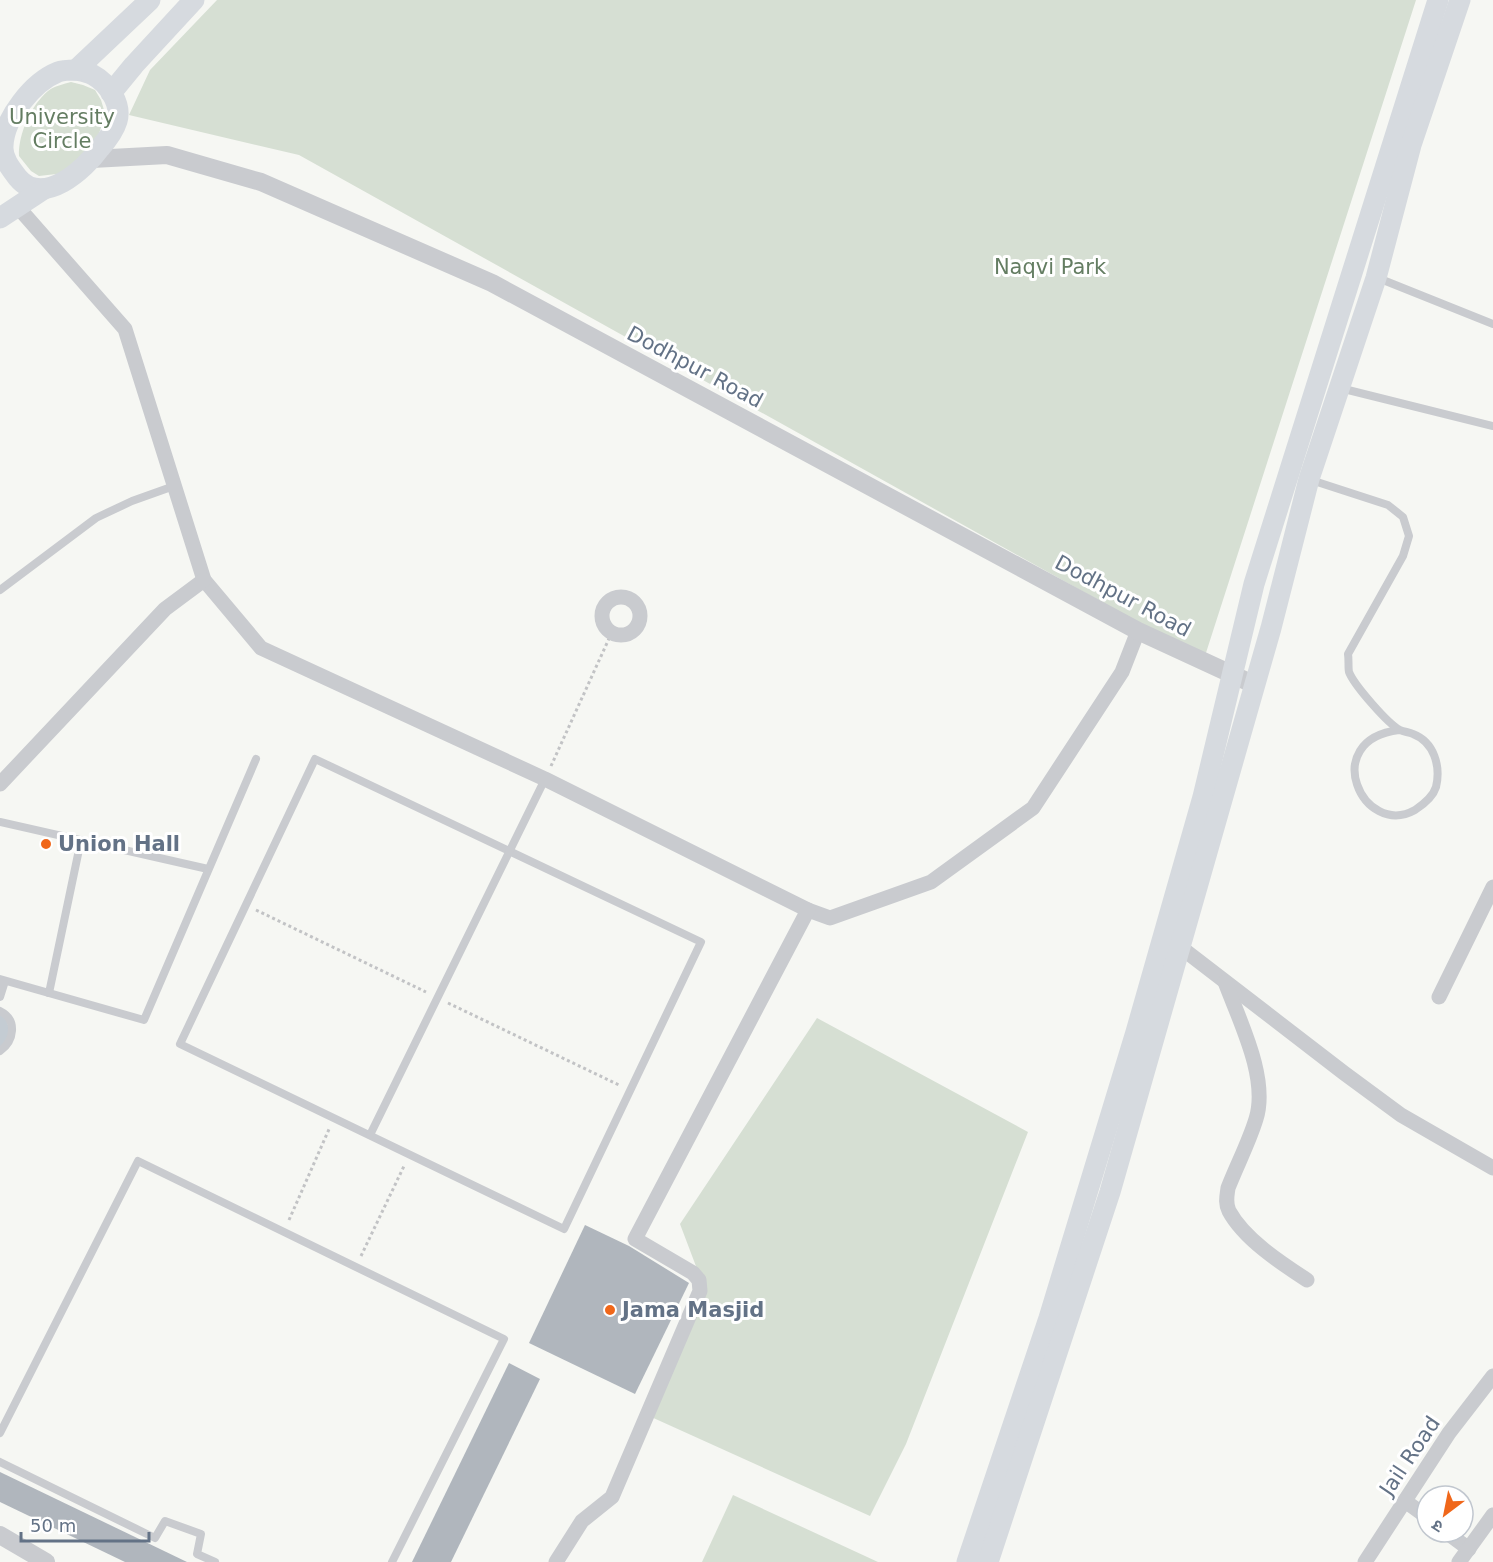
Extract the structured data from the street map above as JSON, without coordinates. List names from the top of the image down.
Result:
{
  "streets": {
    "street": ["Dodhpur Road", "Jail Road"]
  },
  "parks": ["University Circle", "Naqvi Park"],
  "places": ["Union Hall", "Jama Masjid"],
  "scale_bar": "50 m",
  "north": "bottom left"
}
